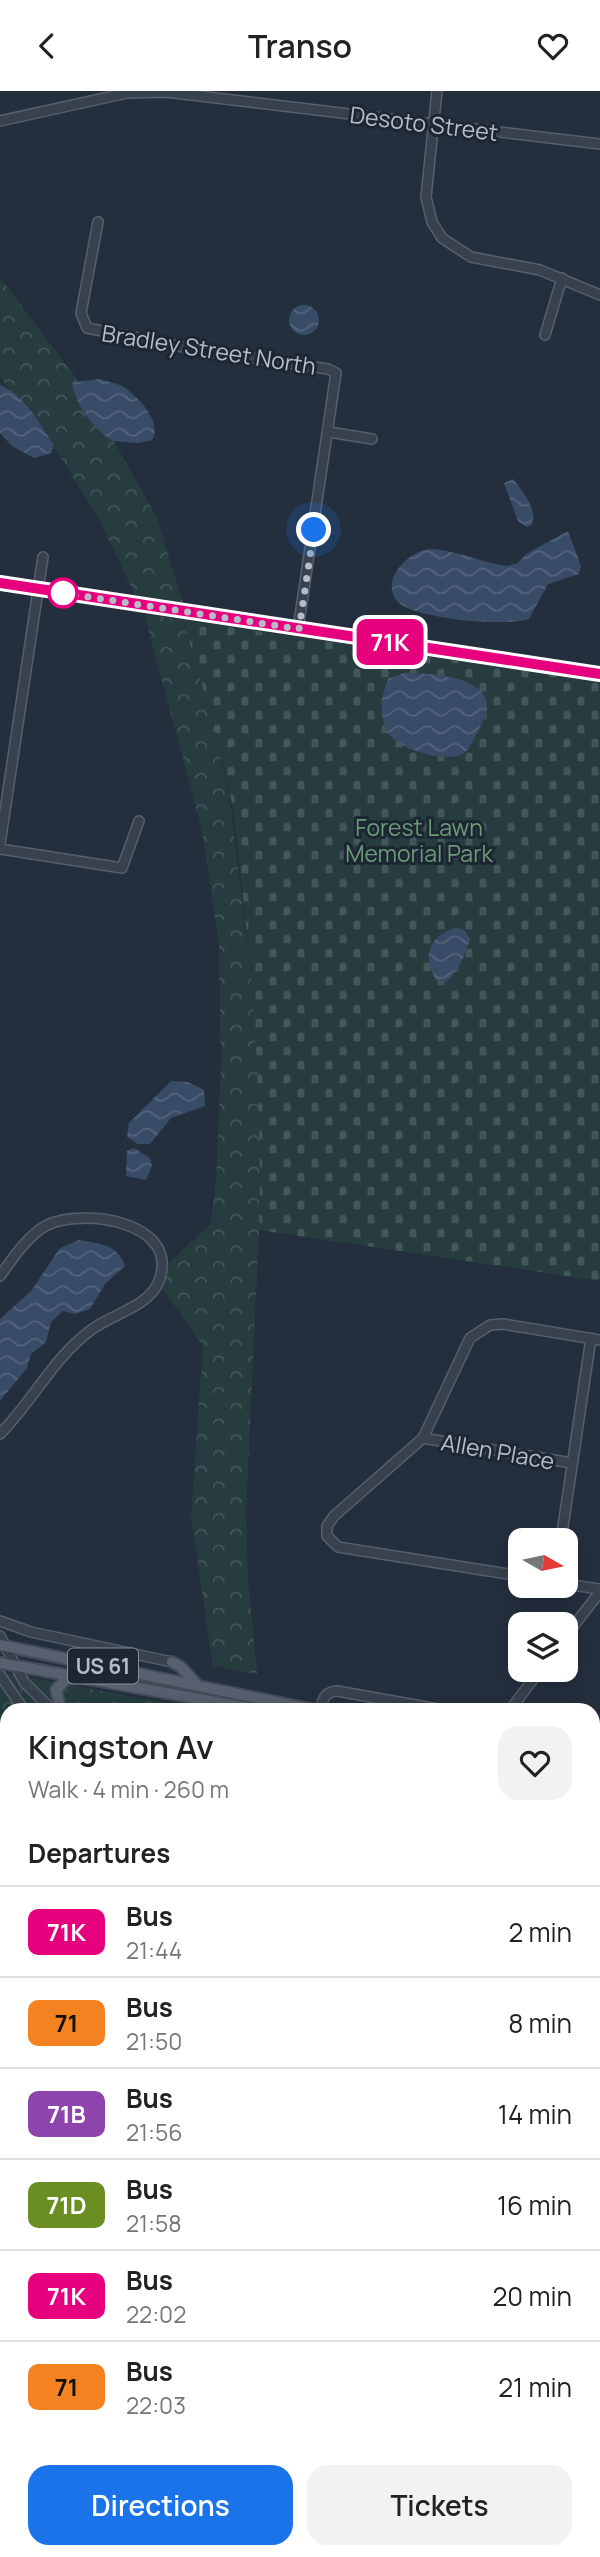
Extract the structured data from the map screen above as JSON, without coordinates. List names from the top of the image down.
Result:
{
  "streets": {
    "main road": ["US 61"],
    "street": ["Desoto Street", "Bradley Street North", "Allen Place"]
  },
  "parks": ["Forest Lawn Memorial Park"],
  "lines": ["bus line 71K"],
  "north": "right",
  "page": {
    "header": "Transo",
    "on_map": "71K",
    "heading": [
      ["Kingston Av", "Walk · 4 min · 260 m"],
      "Departures"
    ],
    "list": [
      {
        "mark": "71K",
        "name": "Bus",
        "note": "21:44",
        "value": "2 min"
      },
      {
        "mark": "71",
        "name": "Bus",
        "note": "21:50",
        "value": "8 min"
      },
      {
        "mark": "71B",
        "name": "Bus",
        "note": "21:56",
        "value": "14 min"
      },
      {
        "mark": "71D",
        "name": "Bus",
        "note": "21:58",
        "value": "16 min"
      },
      {
        "mark": "71K",
        "name": "Bus",
        "note": "22:02",
        "value": "20 min"
      },
      {
        "mark": "71",
        "name": "Bus",
        "note": "22:03",
        "value": "21 min"
      }
    ],
    "buttons": ["Directions", "Tickets"]
  }
}
